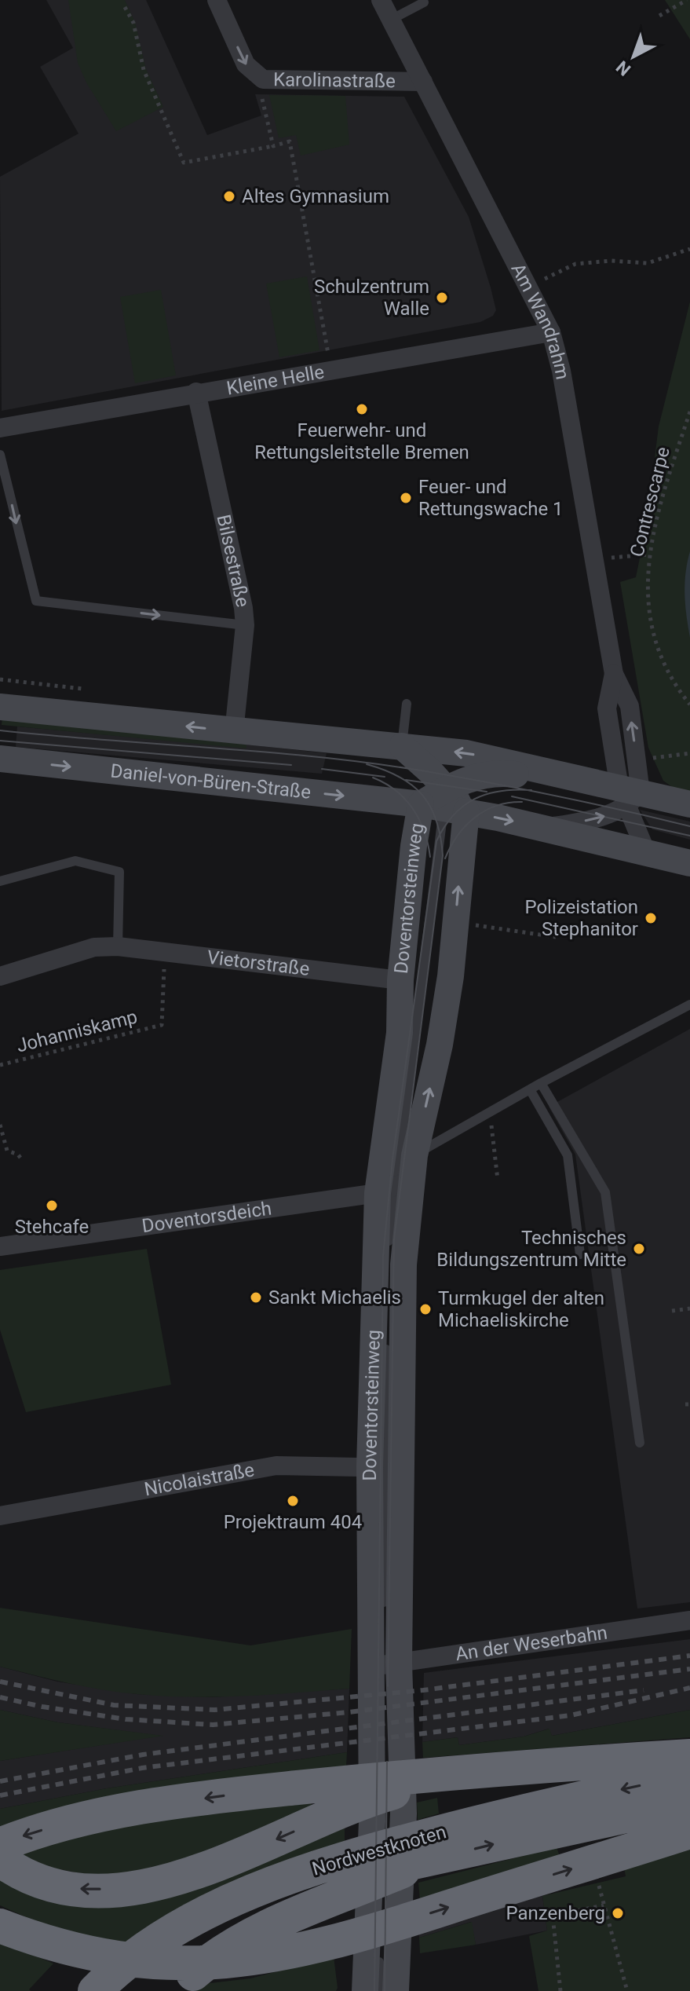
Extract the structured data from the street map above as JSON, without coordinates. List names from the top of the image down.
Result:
{
  "streets": {
    "highway": ["Nordwestknoten"],
    "street": [
      "Karolinastraße",
      "Am Wandrahm",
      "Kleine Helle",
      "Bilsestraße",
      "Daniel-von-Büren-Straße",
      "Doventorsteinweg",
      "Vietorstraße",
      "Doventorsdeich",
      "Nicolaistraße",
      "An der Weserbahn"
    ],
    "path": ["Contrescarpe", "Johanniskamp"]
  },
  "crossings": [
    ["Karolinastraße", "Am Wandrahm"],
    ["Am Wandrahm", "Kleine Helle"],
    ["Am Wandrahm", "Daniel-von-Büren-Straße"],
    ["Kleine Helle", "Bilsestraße"],
    ["Bilsestraße", "Daniel-von-Büren-Straße"],
    ["Daniel-von-Büren-Straße", "Doventorsteinweg"],
    ["Doventorsteinweg", "Vietorstraße"],
    ["Doventorsteinweg", "Doventorsdeich"],
    ["Doventorsteinweg", "Nicolaistraße"],
    ["Doventorsteinweg", "An der Weserbahn"],
    ["Vietorstraße", "Johanniskamp"]
  ],
  "one_way": ["Karolinastraße"],
  "places": [
    "Altes Gymnasium",
    "Schulzentrum Walle",
    "Feuerwehr- und Rettungsleitstelle Bremen",
    "Feuer- und Rettungswache 1",
    "Polizeistation Stephanitor",
    "Stehcafe",
    "Technisches Bildungszentrum Mitte",
    "Sankt Michaelis",
    "Turmkugel der alten Michaeliskirche",
    "Projektraum 404",
    "Panzenberg"
  ],
  "north": "bottom left"
}
